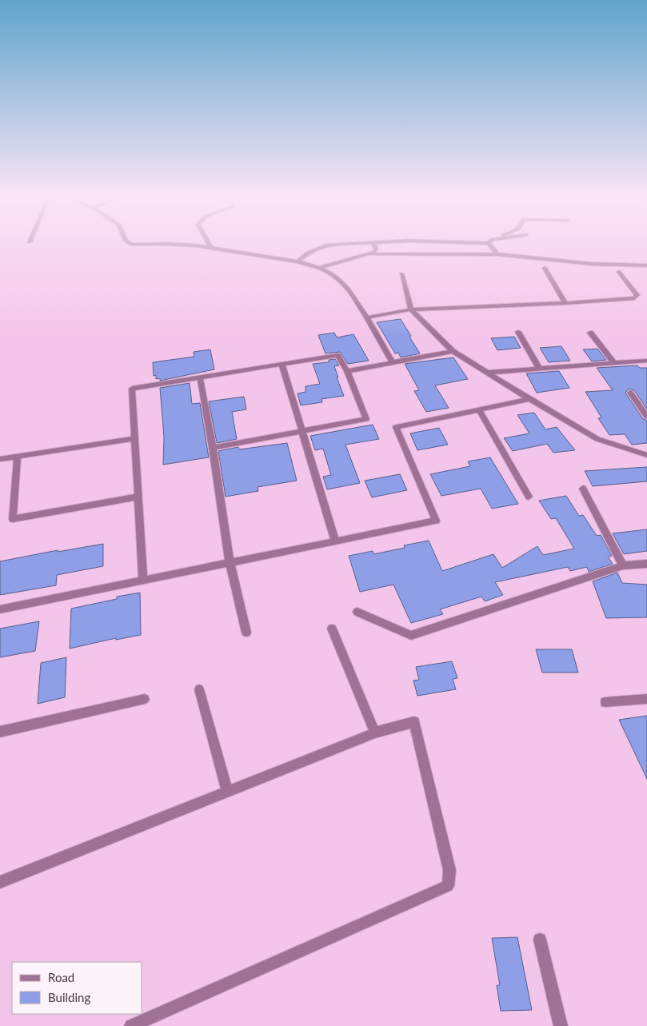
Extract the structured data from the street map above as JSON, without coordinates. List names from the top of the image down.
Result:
{
  "legend": ["Road", "Building"]
}
